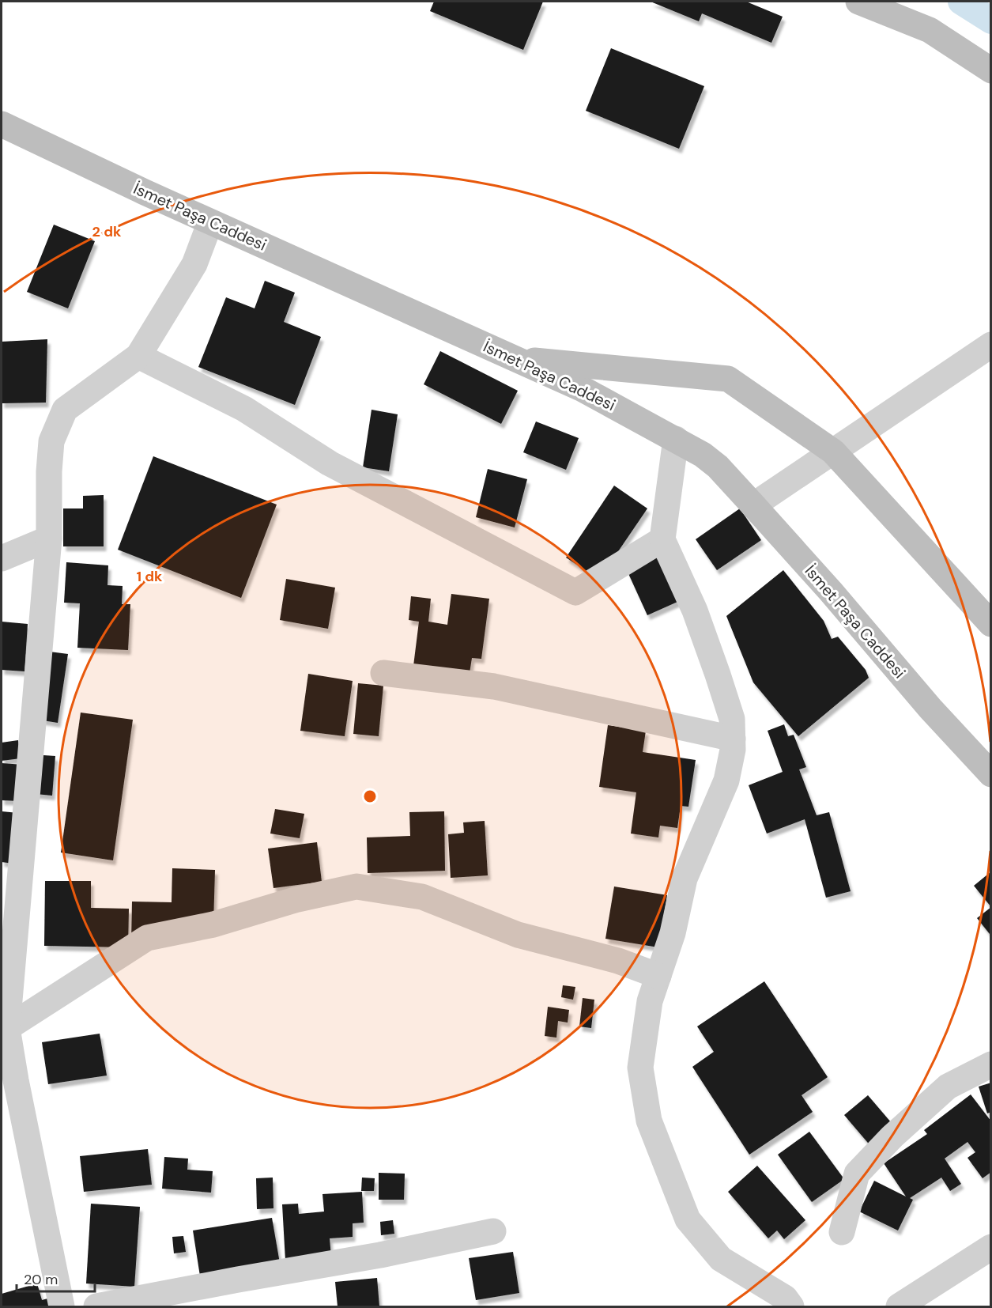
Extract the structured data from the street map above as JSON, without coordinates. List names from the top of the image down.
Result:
{
  "streets": {
    "main road": ["İsmet Paşa Caddesi"]
  },
  "scale_bar": "20 m",
  "rings": ["2 dk", "1 dk"]
}
